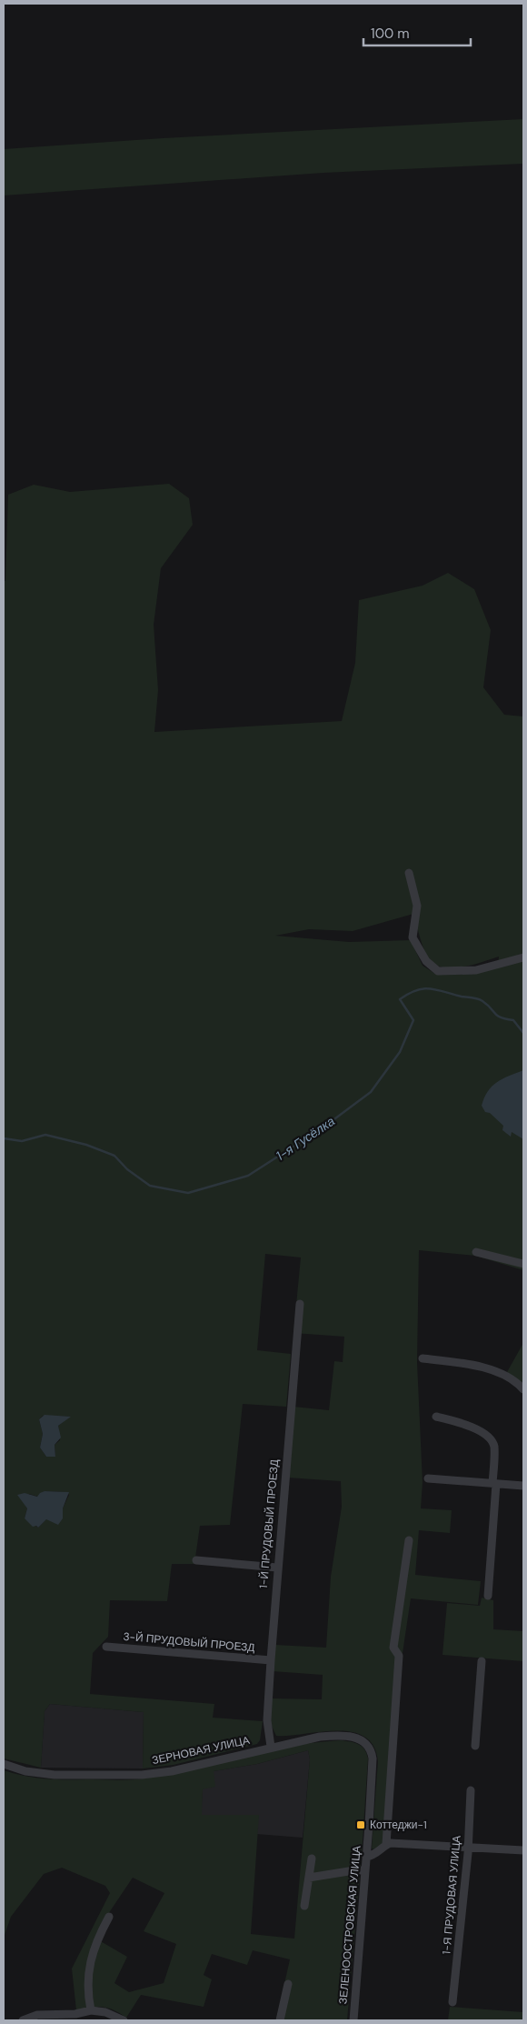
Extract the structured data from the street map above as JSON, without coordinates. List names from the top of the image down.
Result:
{
  "streets": {
    "street": [
      "1-Й ПРУДОВЫЙ ПРОЕЗД",
      "3-Й ПРУДОВЫЙ ПРОЕЗД",
      "ЗЕРНОВАЯ УЛИЦА",
      "1-Я ПРУДОВАЯ УЛИЦА",
      "ЗЕЛЕНООСТРОВСКАЯ УЛИЦА"
    ]
  },
  "crossings": [
    ["1-Й ПРУДОВЫЙ ПРОЕЗД", "3-Й ПРУДОВЫЙ ПРОЕЗД"],
    ["1-Й ПРУДОВЫЙ ПРОЕЗД", "ЗЕРНОВАЯ УЛИЦА"],
    ["ЗЕРНОВАЯ УЛИЦА", "ЗЕЛЕНООСТРОВСКАЯ УЛИЦА"]
  ],
  "water": ["1-я Гусёлка"],
  "places": {
    "transit": ["Коттеджи-1"]
  },
  "scale_bar": "100 m"
}
